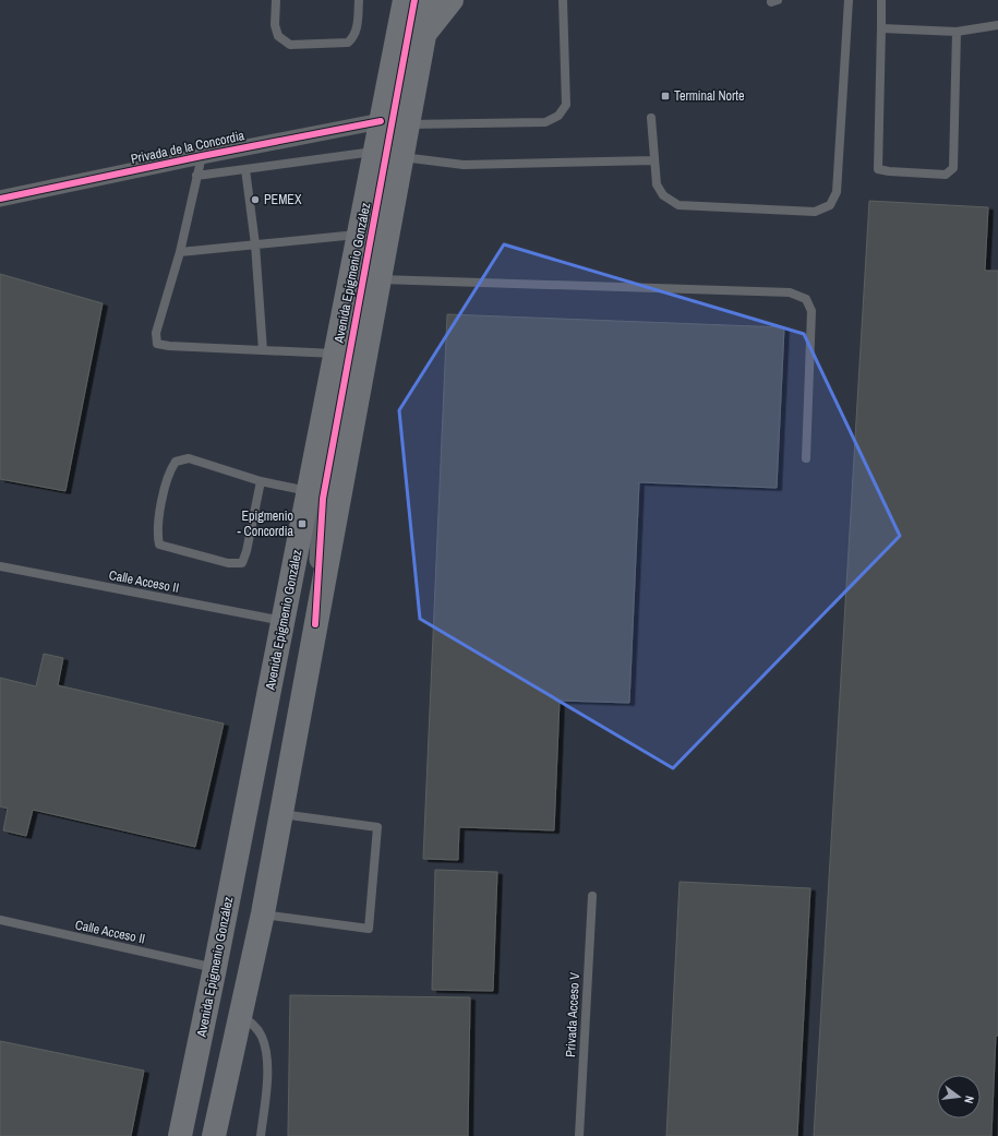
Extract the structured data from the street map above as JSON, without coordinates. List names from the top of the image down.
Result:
{
  "streets": {
    "main road": ["Avenida Epigmenio González"],
    "street": ["Privada de la Concordia"],
    "lane": ["Calle Acceso II", "Privada Acceso V"]
  },
  "crossings": [
    ["Privada de la Concordia", "Avenida Epigmenio González"],
    ["Avenida Epigmenio González", "Calle Acceso II"]
  ],
  "places": {
    "transit": ["Terminal Norte", "Epigmenio - Concordia"],
    "other": ["PEMEX"]
  },
  "north": "right"
}
